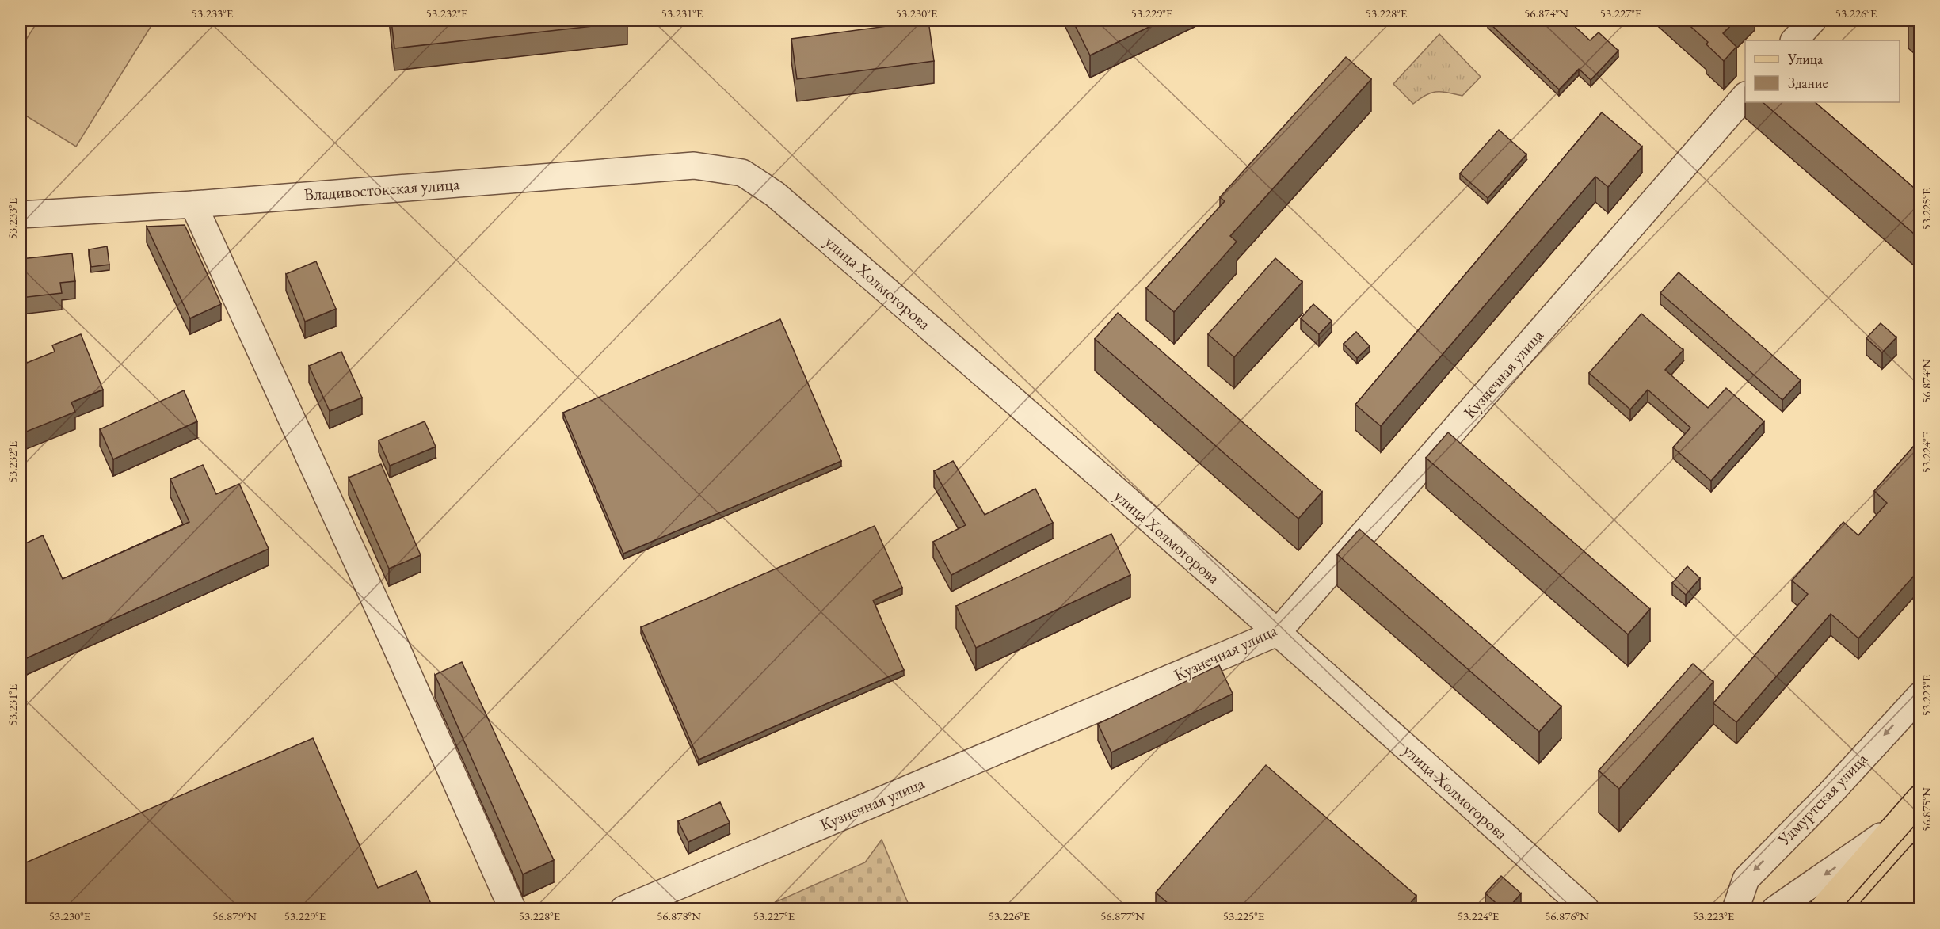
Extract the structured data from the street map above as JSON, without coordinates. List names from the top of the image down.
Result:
{
  "streets": {
    "street": [
      "Владивостокская улица",
      "улица Холмогорова",
      "Кузнечная улица",
      "Удмуртская улица"
    ]
  },
  "crossings": [
    ["Владивостокская улица", "улица Холмогорова"],
    ["улица Холмогорова", "Кузнечная улица"]
  ],
  "legend": ["Улица", "Здание"],
  "coordinates": [
    "53.233°E",
    "53.232°E",
    "53.231°E",
    "53.230°E",
    "53.229°E",
    "53.228°E",
    "56.874°N",
    "53.227°E",
    "53.226°E",
    "53.225°E",
    "53.224°E",
    "53.223°E",
    "56.875°N",
    "56.879°N",
    "56.878°N",
    "56.877°N",
    "56.876°N"
  ]
}
